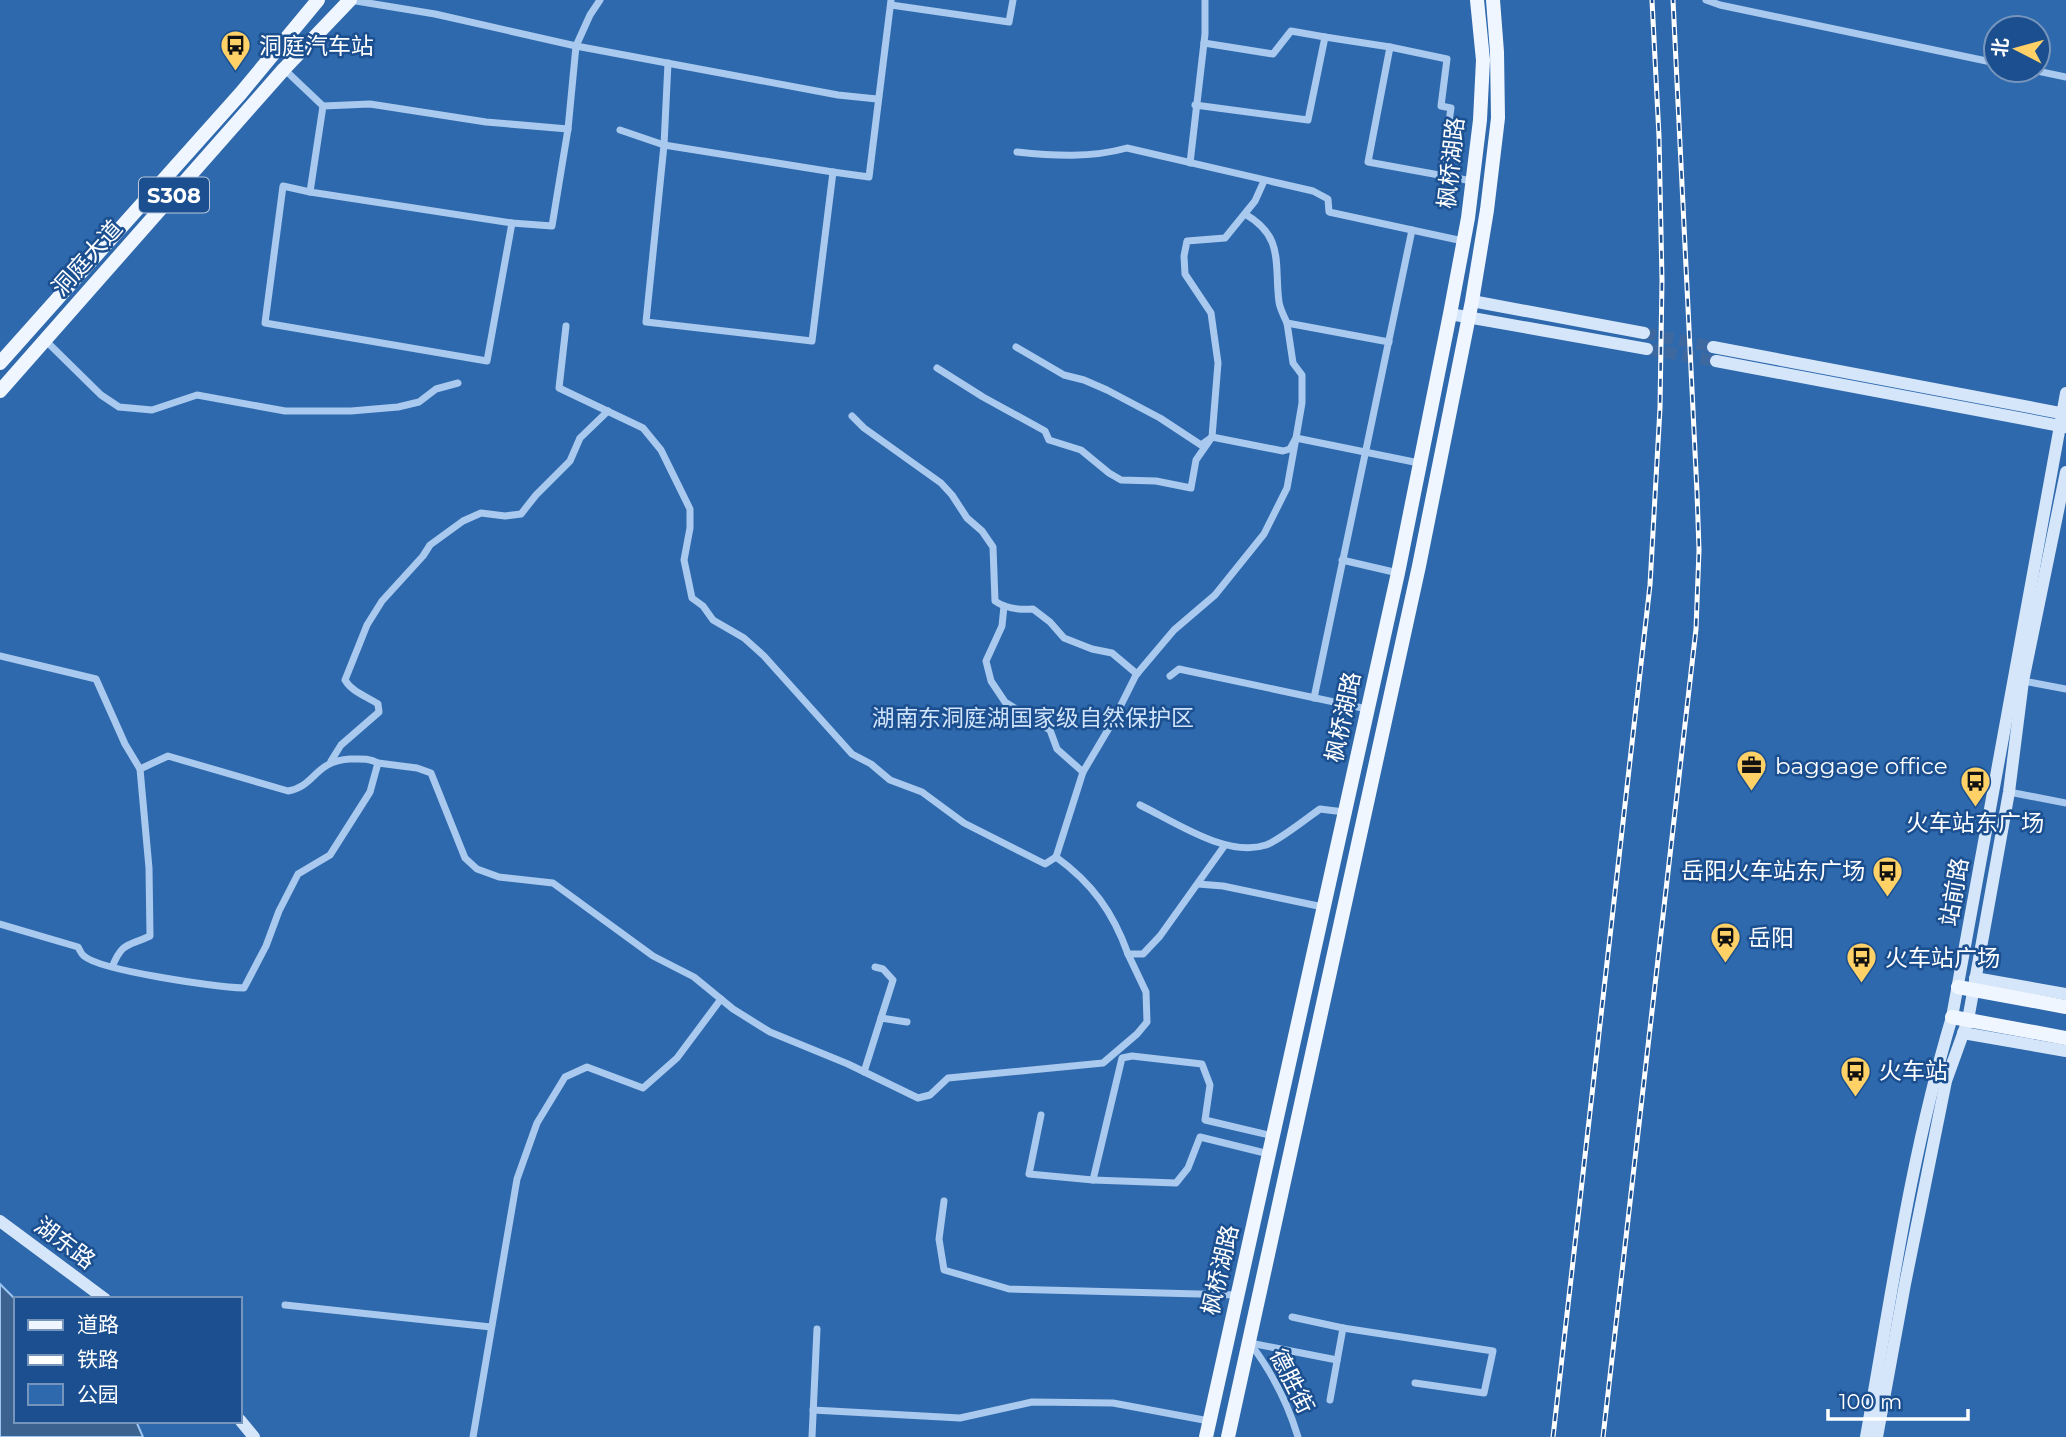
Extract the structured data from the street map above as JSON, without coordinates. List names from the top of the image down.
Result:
{
  "streets": {
    "main road": [
      "枫桥湖路",
      "S308",
      "洞庭大道",
      "站前路",
      "湖东路"
    ],
    "street": ["德胜街"]
  },
  "crossings": [
    ["枫桥湖路", "德胜街"]
  ],
  "parks": ["湖南东洞庭湖国家级自然保护区"],
  "places": {
    "bus stop": [
      "洞庭汽车站",
      "火车站东广场",
      "岳阳火车站东广场",
      "火车站广场",
      "火车站"
    ],
    "office": ["baggage office"],
    "station": ["岳阳"]
  },
  "legend": ["道路", "铁路", "公园"],
  "scale_bar": "100 m",
  "north": "left"
}
